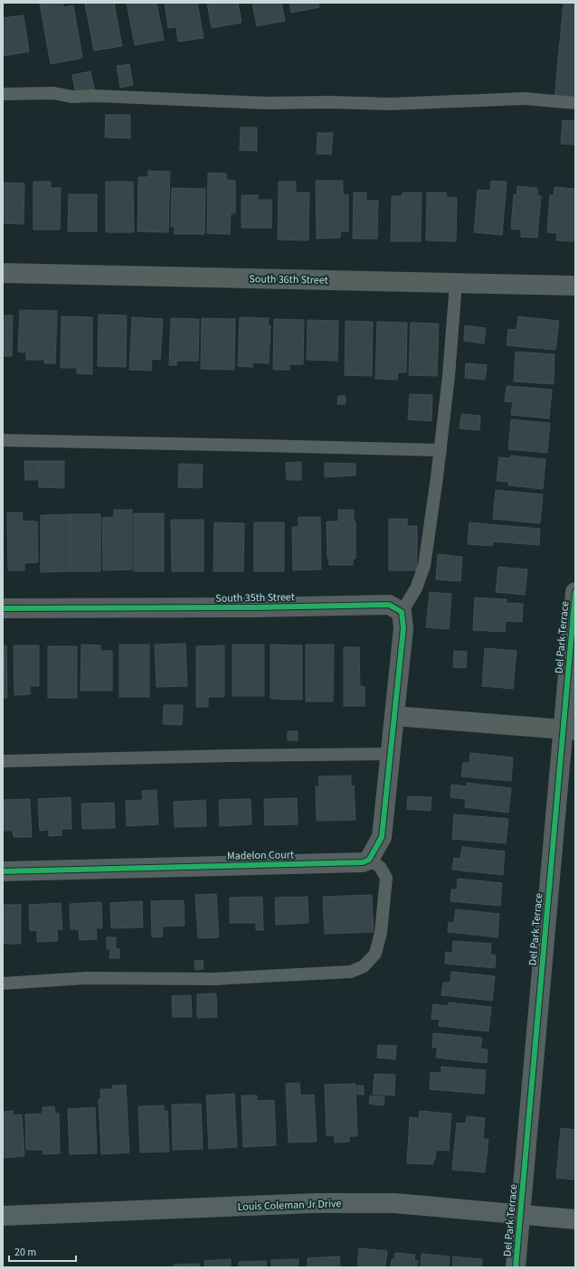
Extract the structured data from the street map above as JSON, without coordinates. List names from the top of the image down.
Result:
{
  "streets": {
    "street": [
      "South 36th Street",
      "South 35th Street",
      "Del Park Terrace",
      "Madelon Court",
      "Louis Coleman Jr Drive"
    ]
  },
  "crossings": [
    ["Del Park Terrace", "Louis Coleman Jr Drive"]
  ],
  "scale_bar": "20 m"
}
